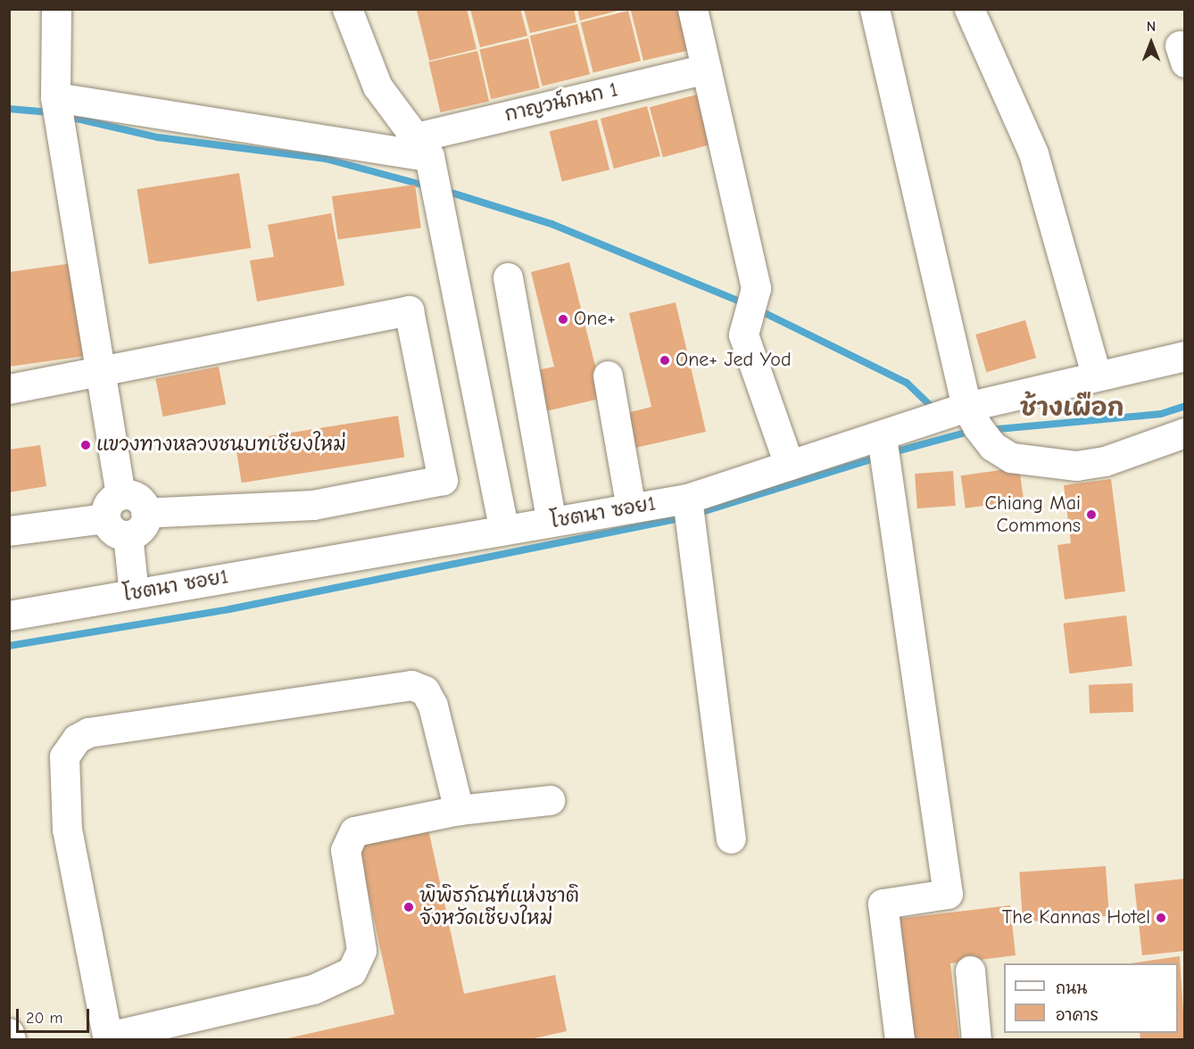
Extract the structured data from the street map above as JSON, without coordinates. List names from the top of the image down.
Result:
{
  "streets": {
    "street": ["กาญวน์กนก 1", "โชตนา ซอย1"]
  },
  "districts": ["ช้างเผือก"],
  "places": [
    "One+",
    "One+ Jed Yod",
    "แขวงทางหลวงชนบทเชียงใหม่",
    "Chiang Mai Commons",
    "พิพิธภัณฑ์แห่งชาติ จังหวัดเชียงใหม่",
    "The Kannas Hotel"
  ],
  "legend": ["ถนน", "อาคาร"],
  "scale_bar": "20 m",
  "north": "top"
}
